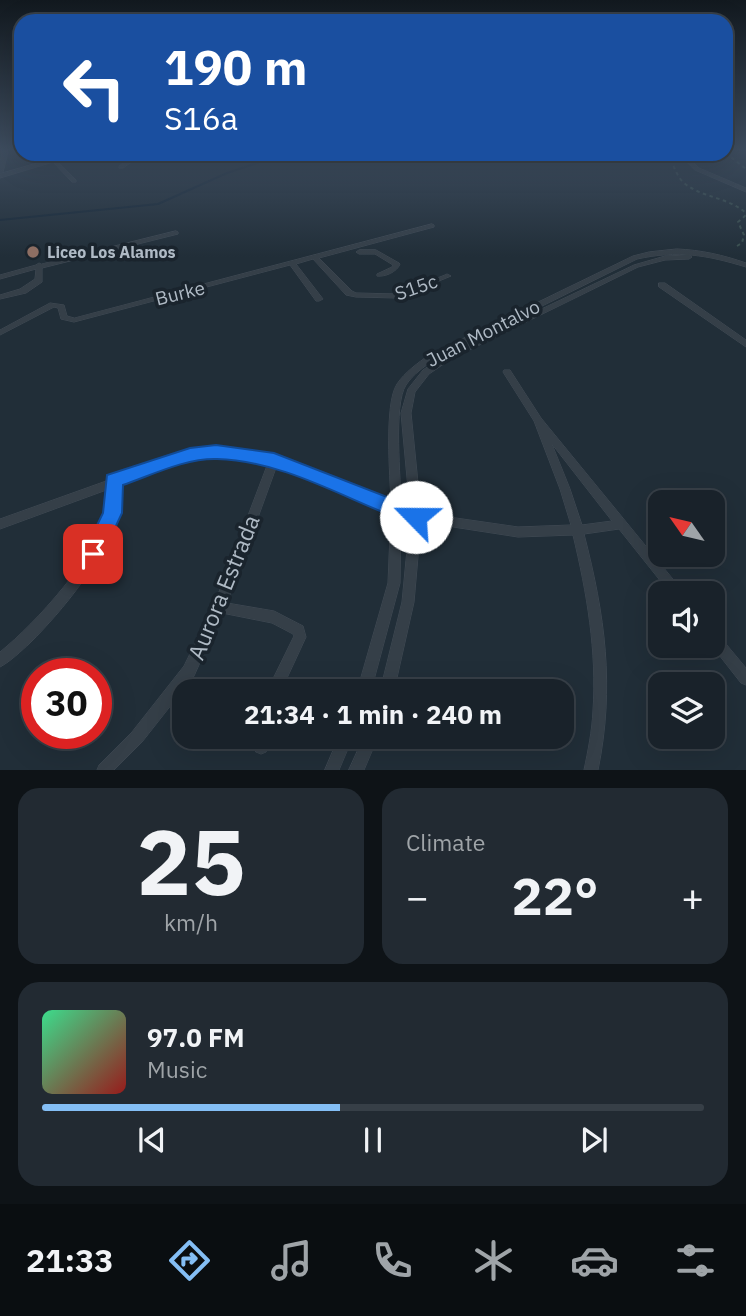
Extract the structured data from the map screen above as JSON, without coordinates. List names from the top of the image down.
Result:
{
  "streets": {
    "street": [
      "S15c",
      "Burke",
      "Juan Montalvo",
      "Aurora Estrada"
    ]
  },
  "crossings": [
    ["S15c", "Burke"]
  ],
  "places": ["Liceo Los Alamos"],
  "north": "top left",
  "page": {
    "turn": ["190 m", "S16a"],
    "limit": "30",
    "trip": "21:34 · 1 min · 240 m",
    "tile": [
      ["25", "km/h"],
      "Climate"
    ],
    "heat": ["−", "22°", "+"],
    "song": ["97.0 FM", "Music"],
    "tabs": "21:33"
  }
}
